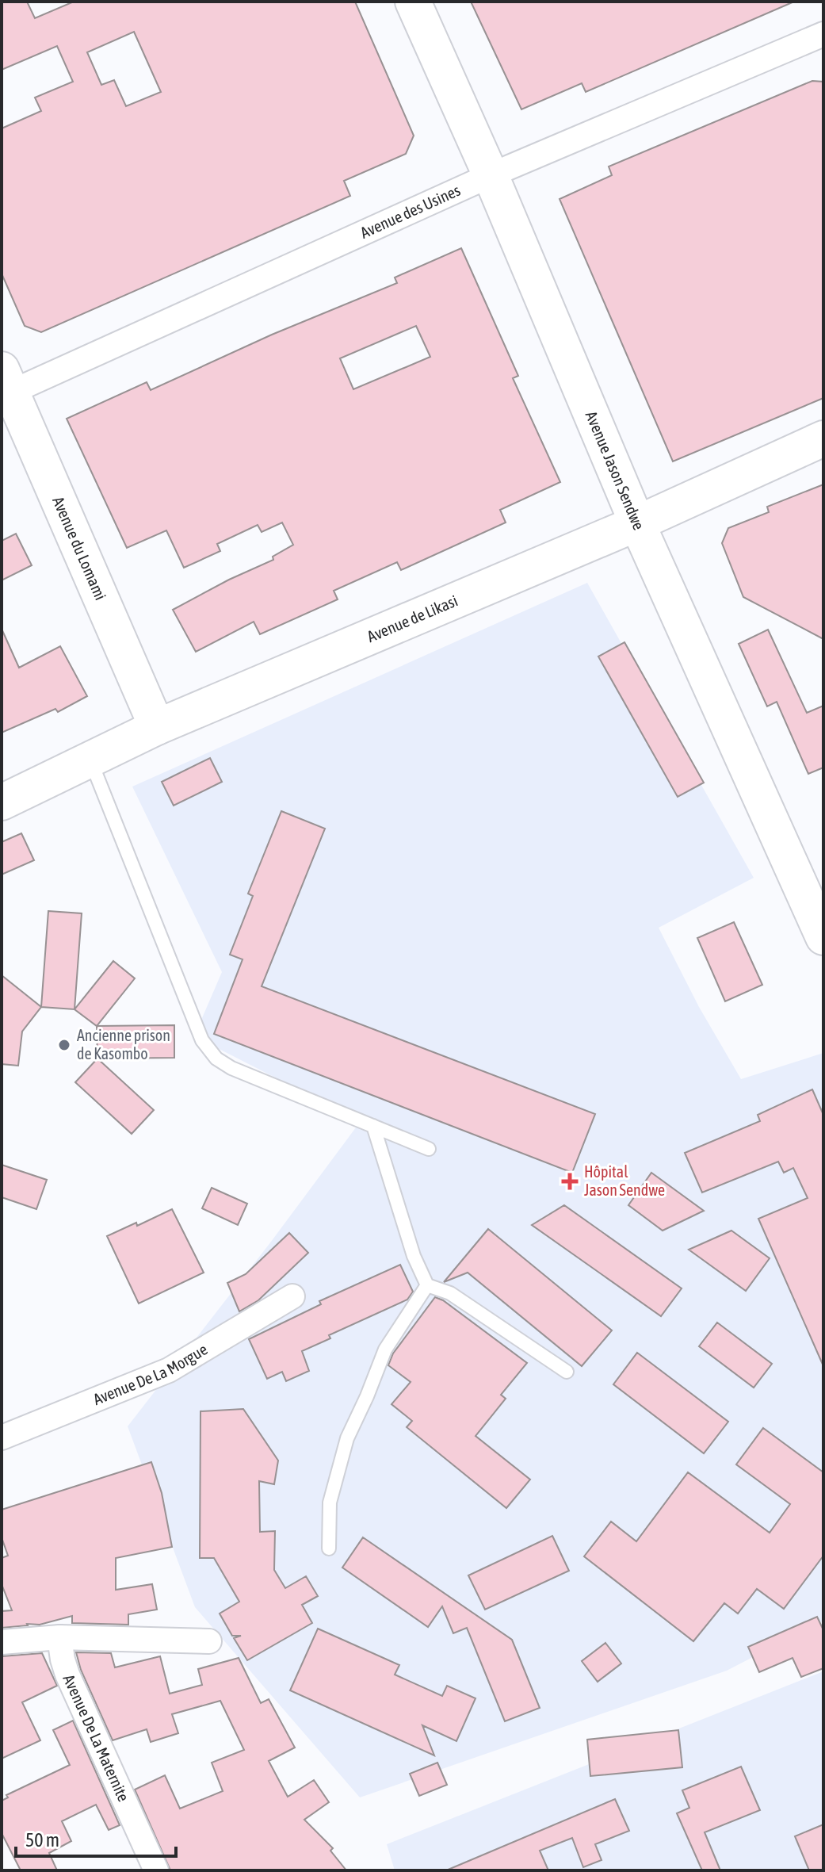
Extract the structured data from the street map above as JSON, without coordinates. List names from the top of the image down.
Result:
{
  "streets": {
    "main road": ["Avenue Jason Sendwe", "Avenue du Lomami", "Avenue de Likasi"],
    "street": ["Avenue des Usines", "Avenue De La Morgue", "Avenue De La Maternite"]
  },
  "crossings": [
    ["Avenue des Usines", "Avenue Jason Sendwe"],
    ["Avenue des Usines", "Avenue du Lomami"],
    ["Avenue Jason Sendwe", "Avenue de Likasi"],
    ["Avenue du Lomami", "Avenue de Likasi"]
  ],
  "places": {
    "other": ["Ancienne prison de Kasombo"],
    "health": ["Hôpital Jason Sendwe"]
  },
  "scale_bar": "50 m"
}
